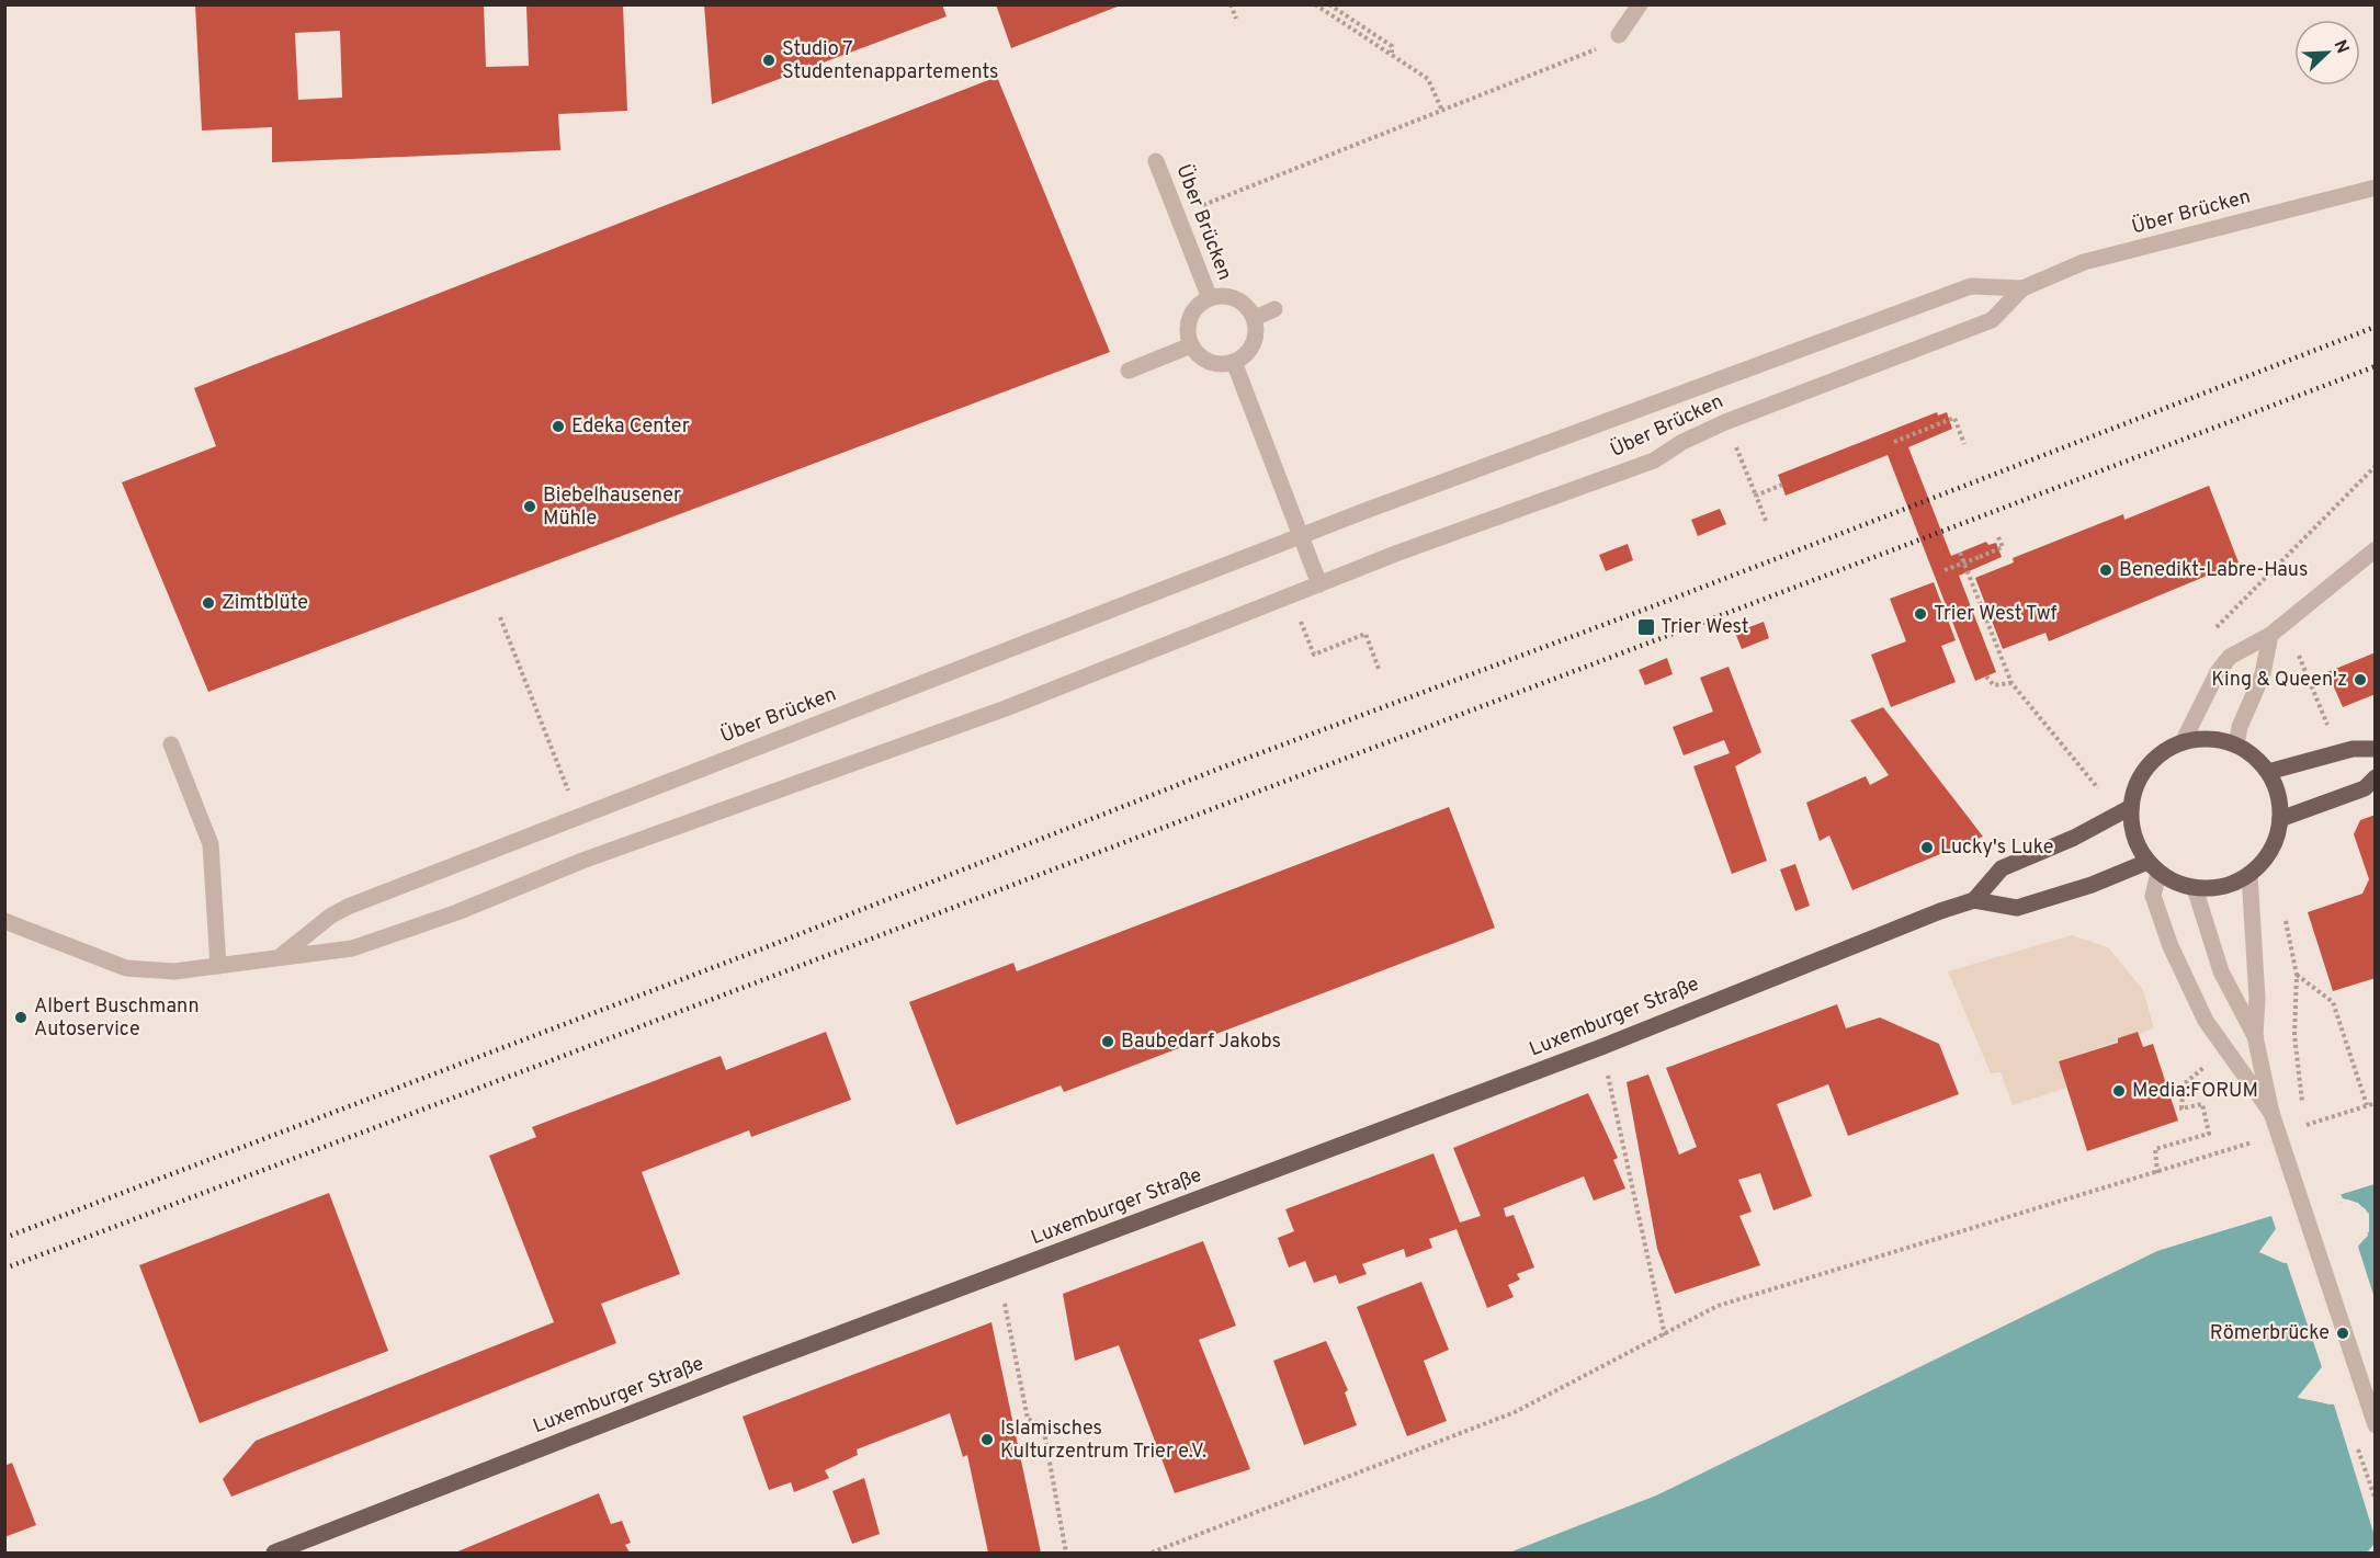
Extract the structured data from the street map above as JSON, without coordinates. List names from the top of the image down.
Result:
{
  "streets": {
    "main road": ["Luxemburger Straße"],
    "street": ["Über Brücken"]
  },
  "places": {
    "other": [
      "Studio 7 Studentenappartements",
      "Edeka Center",
      "Biebelhausener Mühle",
      "Benedikt-Labre-Haus",
      "Zimtblüte",
      "Trier West Twf",
      "King & Queen'z",
      "Lucky's Luke",
      "Albert Buschmann Autoservice",
      "Baubedarf Jakobs",
      "Media:FORUM",
      "Römerbrücke",
      "Islamisches Kulturzentrum Trier e.V."
    ],
    "transit": ["Trier West"]
  },
  "north": "top right"
}
